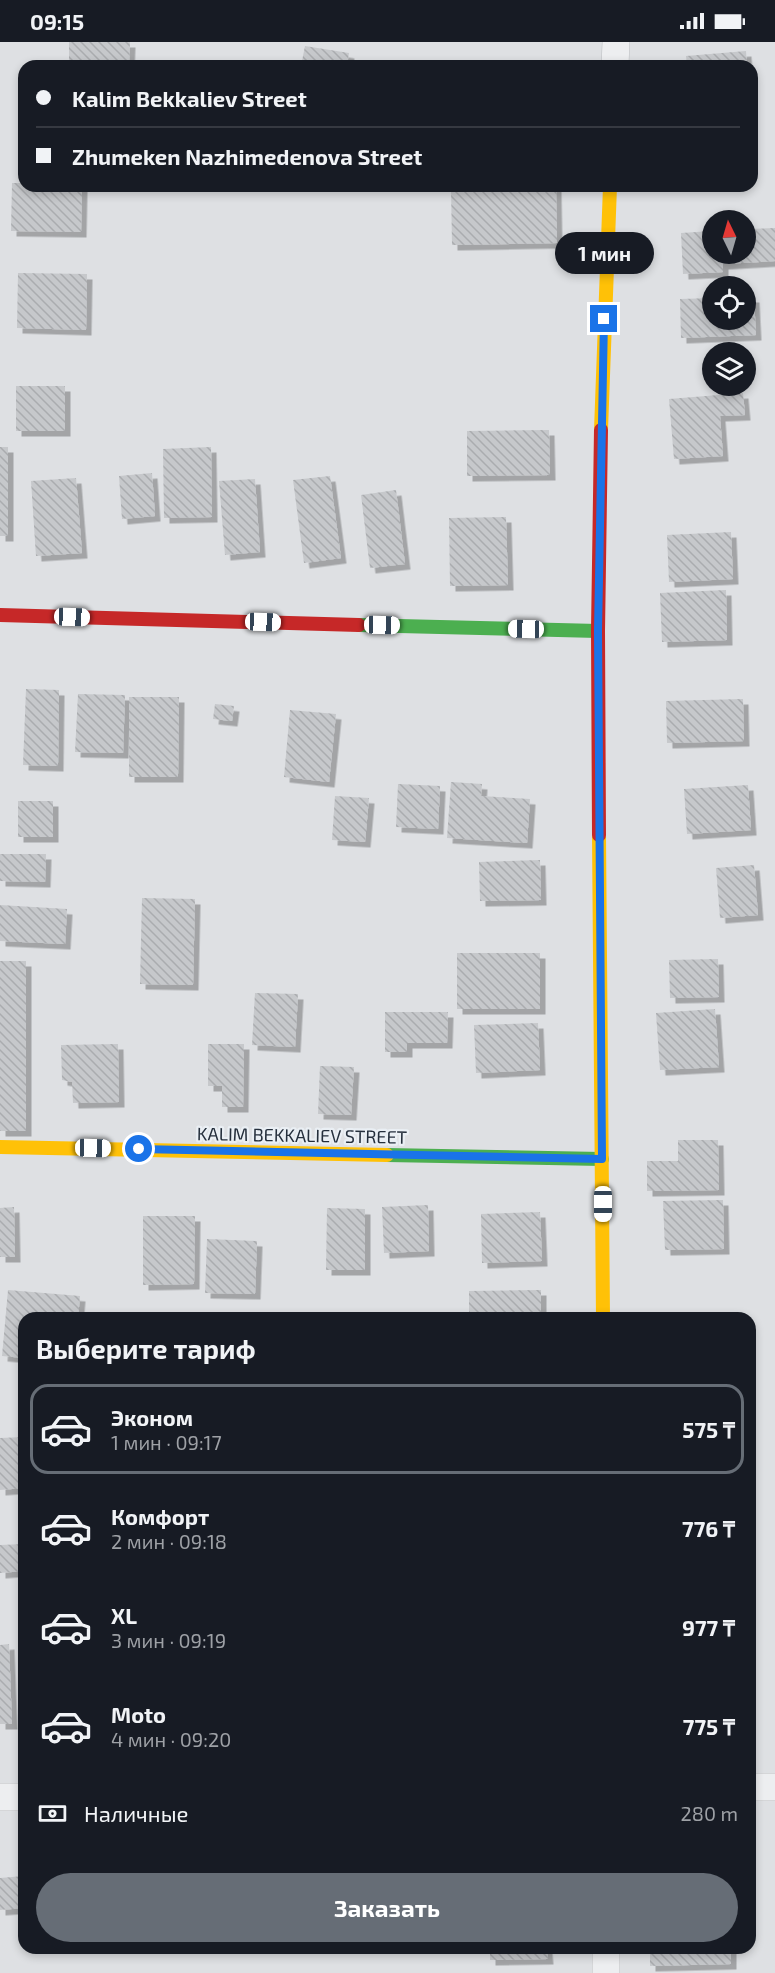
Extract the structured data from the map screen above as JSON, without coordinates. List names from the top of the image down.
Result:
{
  "streets": {
    "street": ["KALIM BEKKALIEV STREET"]
  },
  "north": "top",
  "page": {
    "status": "09:15",
    "banner": ["Kalim Bekkaliev Street", "Zhumeken Nazhimedenova Street"],
    "bubble": "1 мин",
    "heading": "Выберите тариф",
    "list": [
      {
        "name": "Эконом",
        "note": "1 мин · 09:17",
        "value": "575 ₸"
      },
      {
        "name": "Комфорт",
        "note": "2 мин · 09:18",
        "value": "776 ₸"
      },
      {
        "name": "XL",
        "note": "3 мин · 09:19",
        "value": "977 ₸"
      },
      {
        "name": "Moto",
        "note": "4 мин · 09:20",
        "value": "775 ₸"
      }
    ],
    "pay": ["Наличные", "280 m"],
    "buttons": "Заказать"
  }
}
